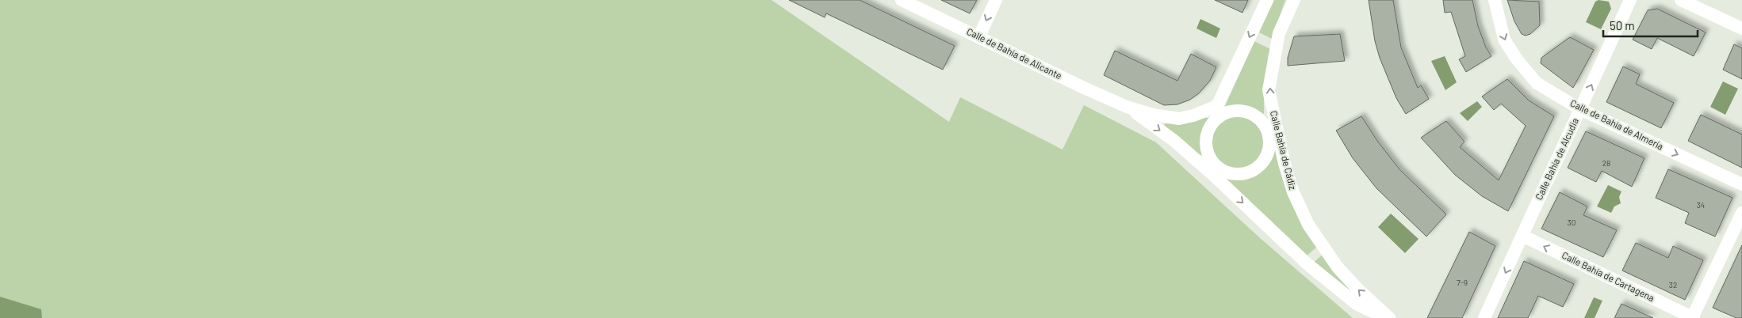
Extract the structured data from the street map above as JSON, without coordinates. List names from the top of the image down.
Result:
{
  "streets": {
    "street": [
      "Calle de Bahía de Alicante",
      "Calle de Bahía de Almería",
      "Calle Bahía de Cádiz",
      "Calle Bahía de Alcudia",
      "Calle Bahía de Cartagena"
    ]
  },
  "crossings": [
    ["Calle de Bahía de Alicante", "Calle Bahía de Cádiz"],
    ["Calle de Bahía de Almería", "Calle Bahía de Alcudia"],
    ["Calle Bahía de Alcudia", "Calle Bahía de Cartagena"]
  ],
  "one_way": ["Calle de Bahía de Almería", "Calle Bahía de Cádiz", "Calle Bahía de Cartagena"],
  "house_numbers": [
    "28",
    "34",
    "30",
    "7-9",
    "32"
  ],
  "scale_bar": "50 m"
}
